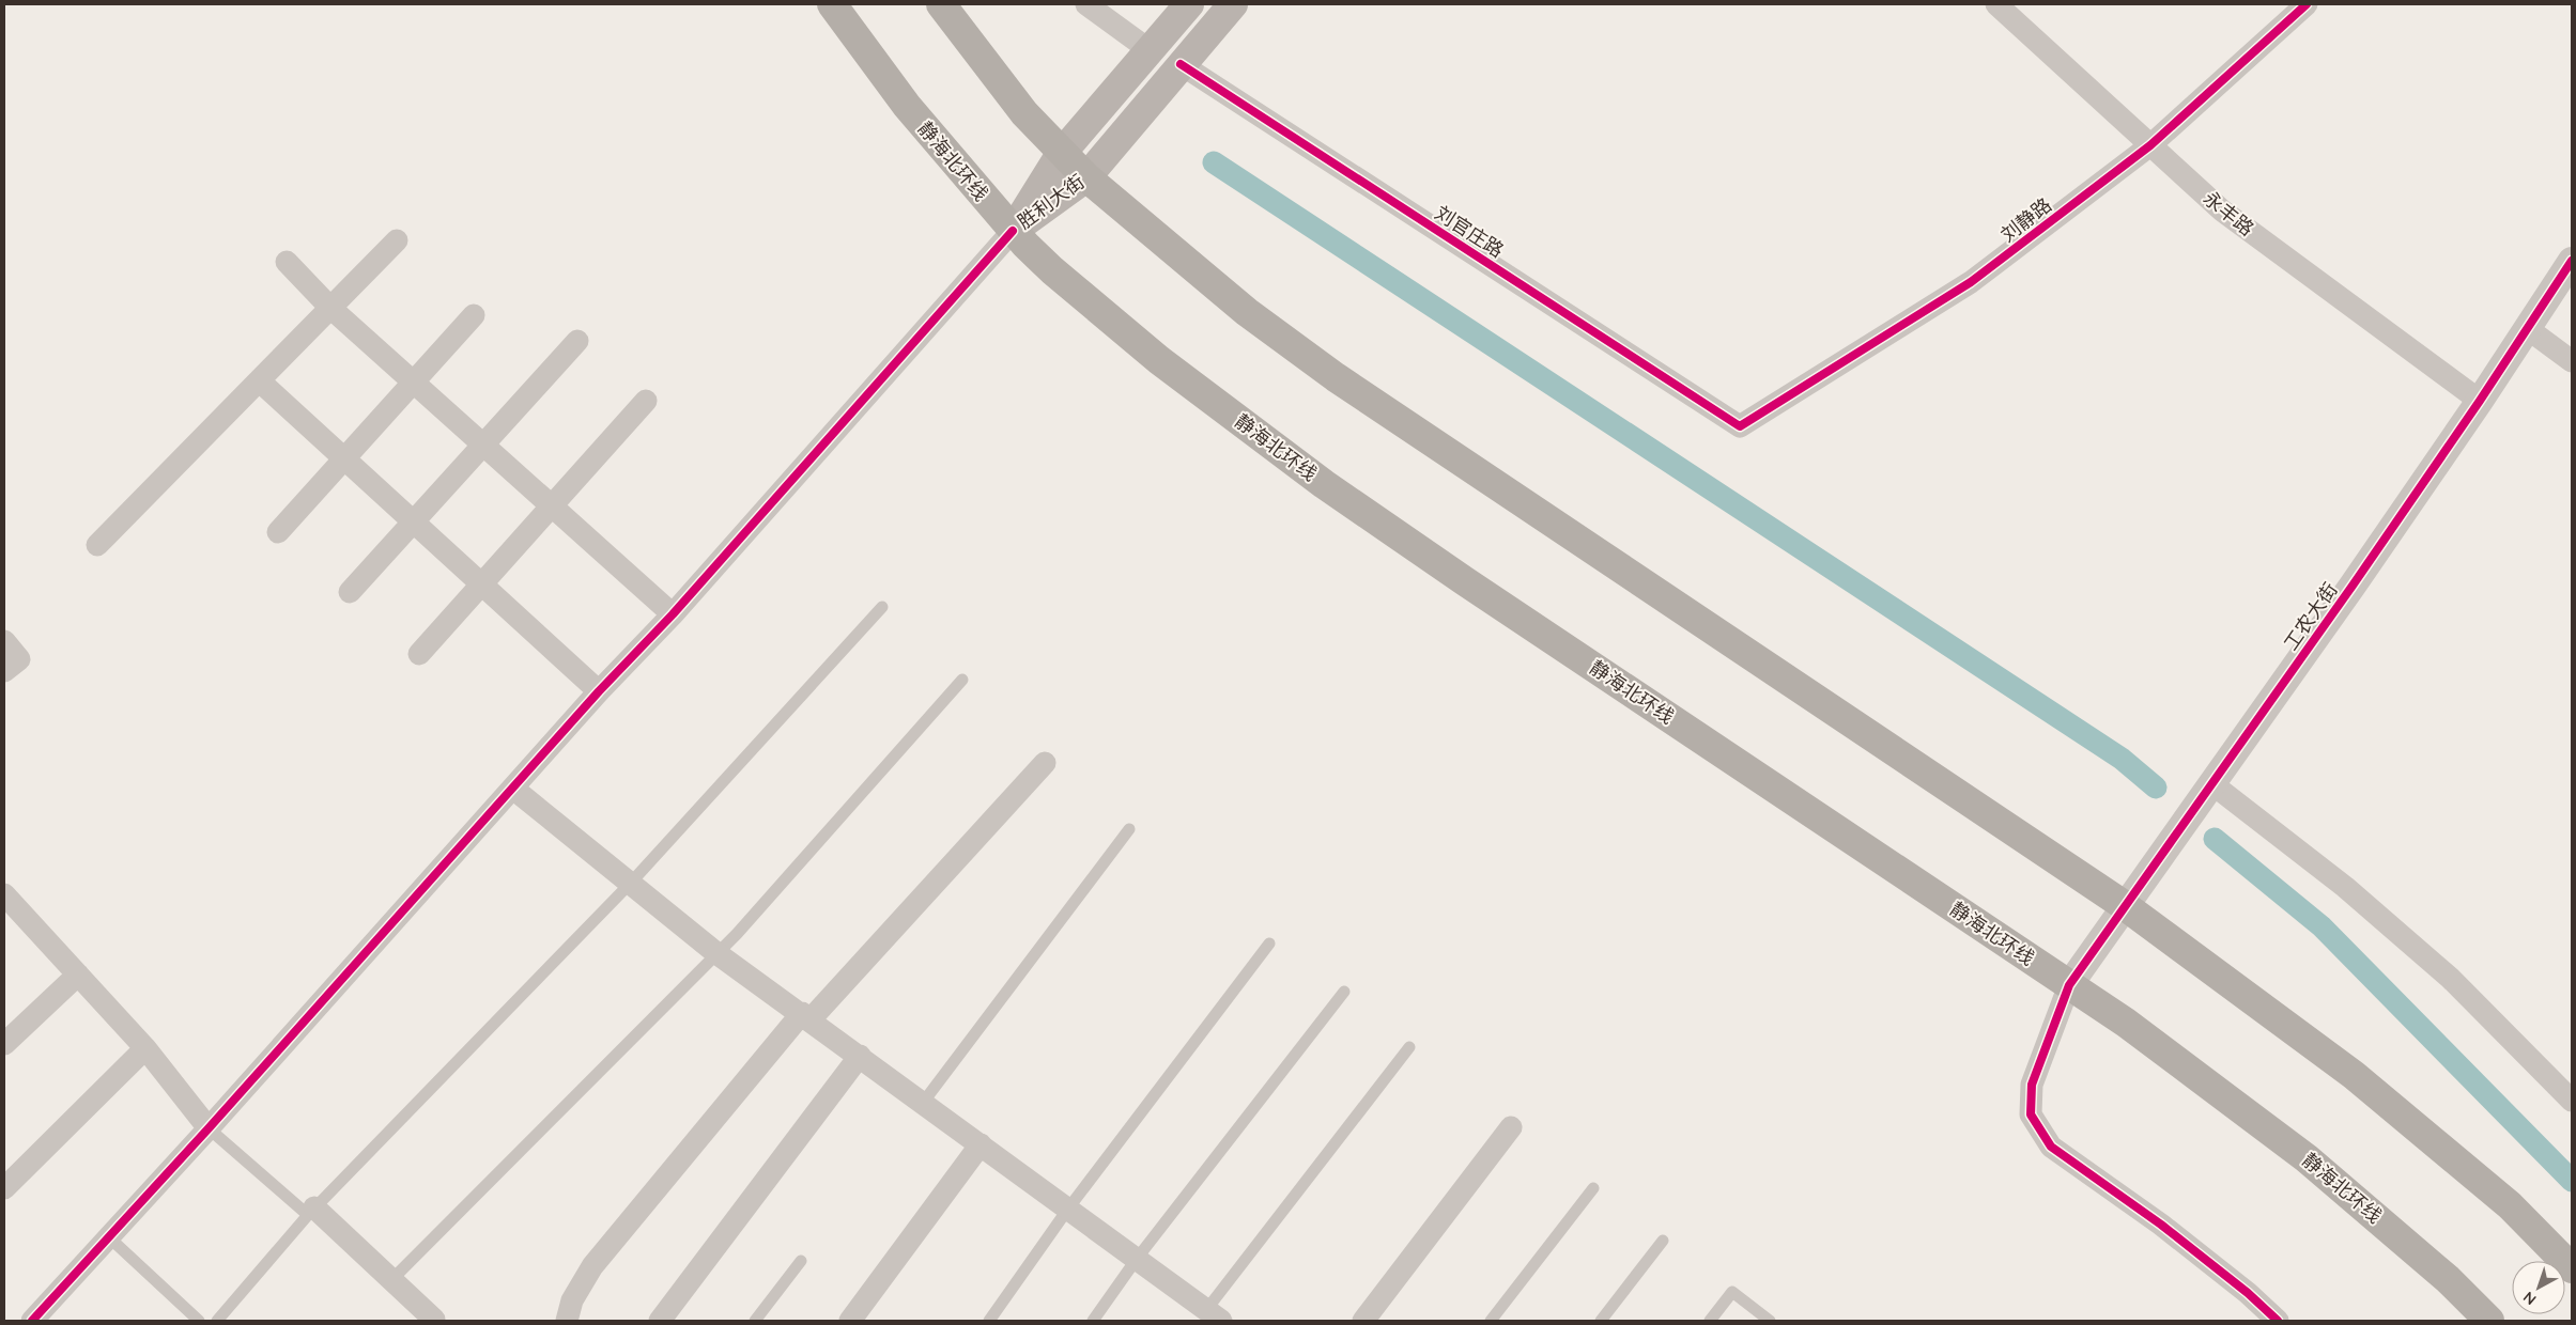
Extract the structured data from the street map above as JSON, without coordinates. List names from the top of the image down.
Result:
{
  "streets": {
    "highway": ["静海北环线"],
    "main road": ["胜利大街"],
    "street": [
      "永丰路",
      "刘静路",
      "刘官庄路",
      "工农大街"
    ]
  },
  "crossings": [
    ["静海北环线", "胜利大街"],
    ["静海北环线", "工农大街"],
    ["胜利大街", "刘官庄路"],
    ["永丰路", "刘静路"],
    ["永丰路", "工农大街"],
    ["刘静路", "刘官庄路"]
  ],
  "north": "bottom left"
}
